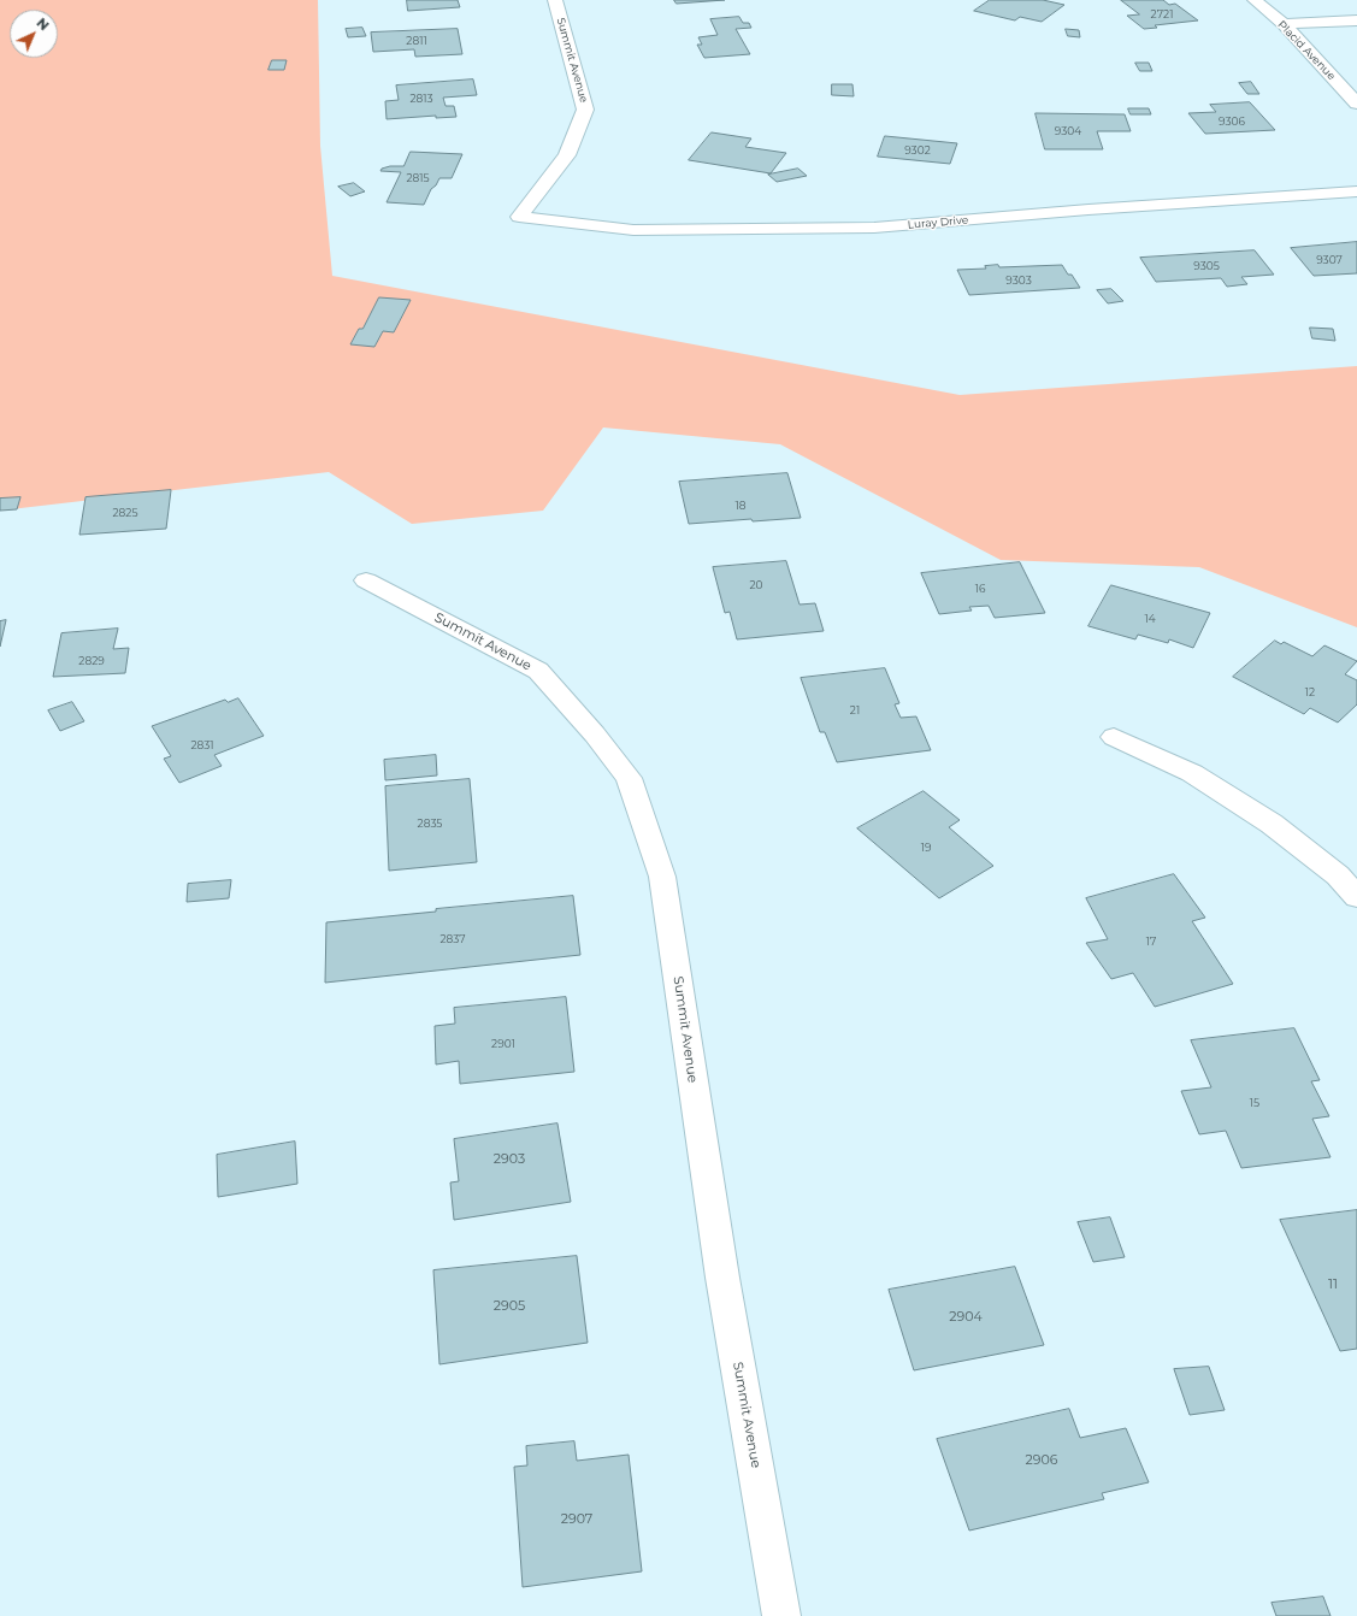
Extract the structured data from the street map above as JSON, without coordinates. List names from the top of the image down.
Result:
{
  "streets": {
    "street": ["Placid Avenue", "Summit Avenue", "Luray Drive"]
  },
  "crossings": [
    ["Summit Avenue", "Luray Drive"]
  ],
  "house_numbers": [
    "2721",
    "2811",
    "2813",
    "9306",
    "9304",
    "9302",
    "2815",
    "9307",
    "9305",
    "9303",
    "18",
    "2825",
    "20",
    "16",
    "14",
    "2829",
    "12",
    "21",
    "2831",
    "2835",
    "19",
    "2837",
    "17",
    "2901",
    "15",
    "2903",
    "11",
    "2905",
    "2904",
    "2906",
    "2907"
  ],
  "north": "top right"
}
